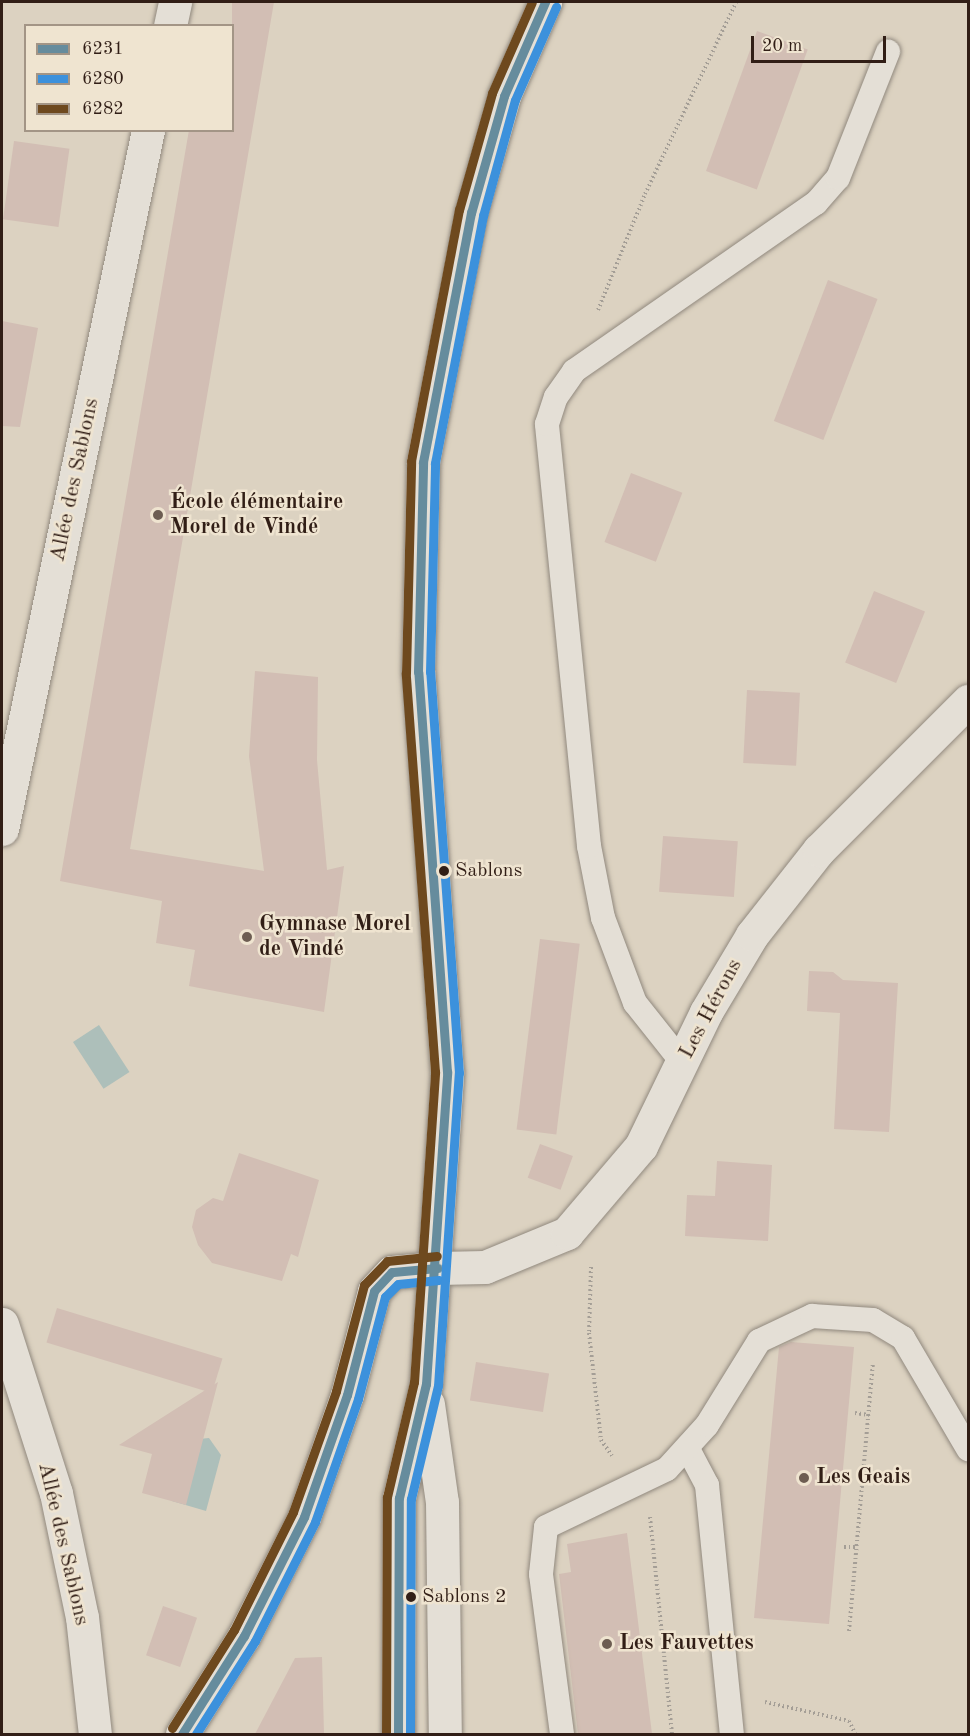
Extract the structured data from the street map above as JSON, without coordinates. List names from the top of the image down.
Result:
{
  "streets": {
    "street": ["Allée des Sablons", "Les Hérons"]
  },
  "places": [
    "École élémentaire Morel de Vindé",
    "Sablons",
    "Gymnase Morel de Vindé",
    "Les Geais",
    "Sablons 2",
    "Les Fauvettes"
  ],
  "lines": ["transit line 6231", "transit line 6282", "transit line 6280"],
  "legend": ["6231", "6280", "6282"],
  "scale_bar": "20 m"
}
